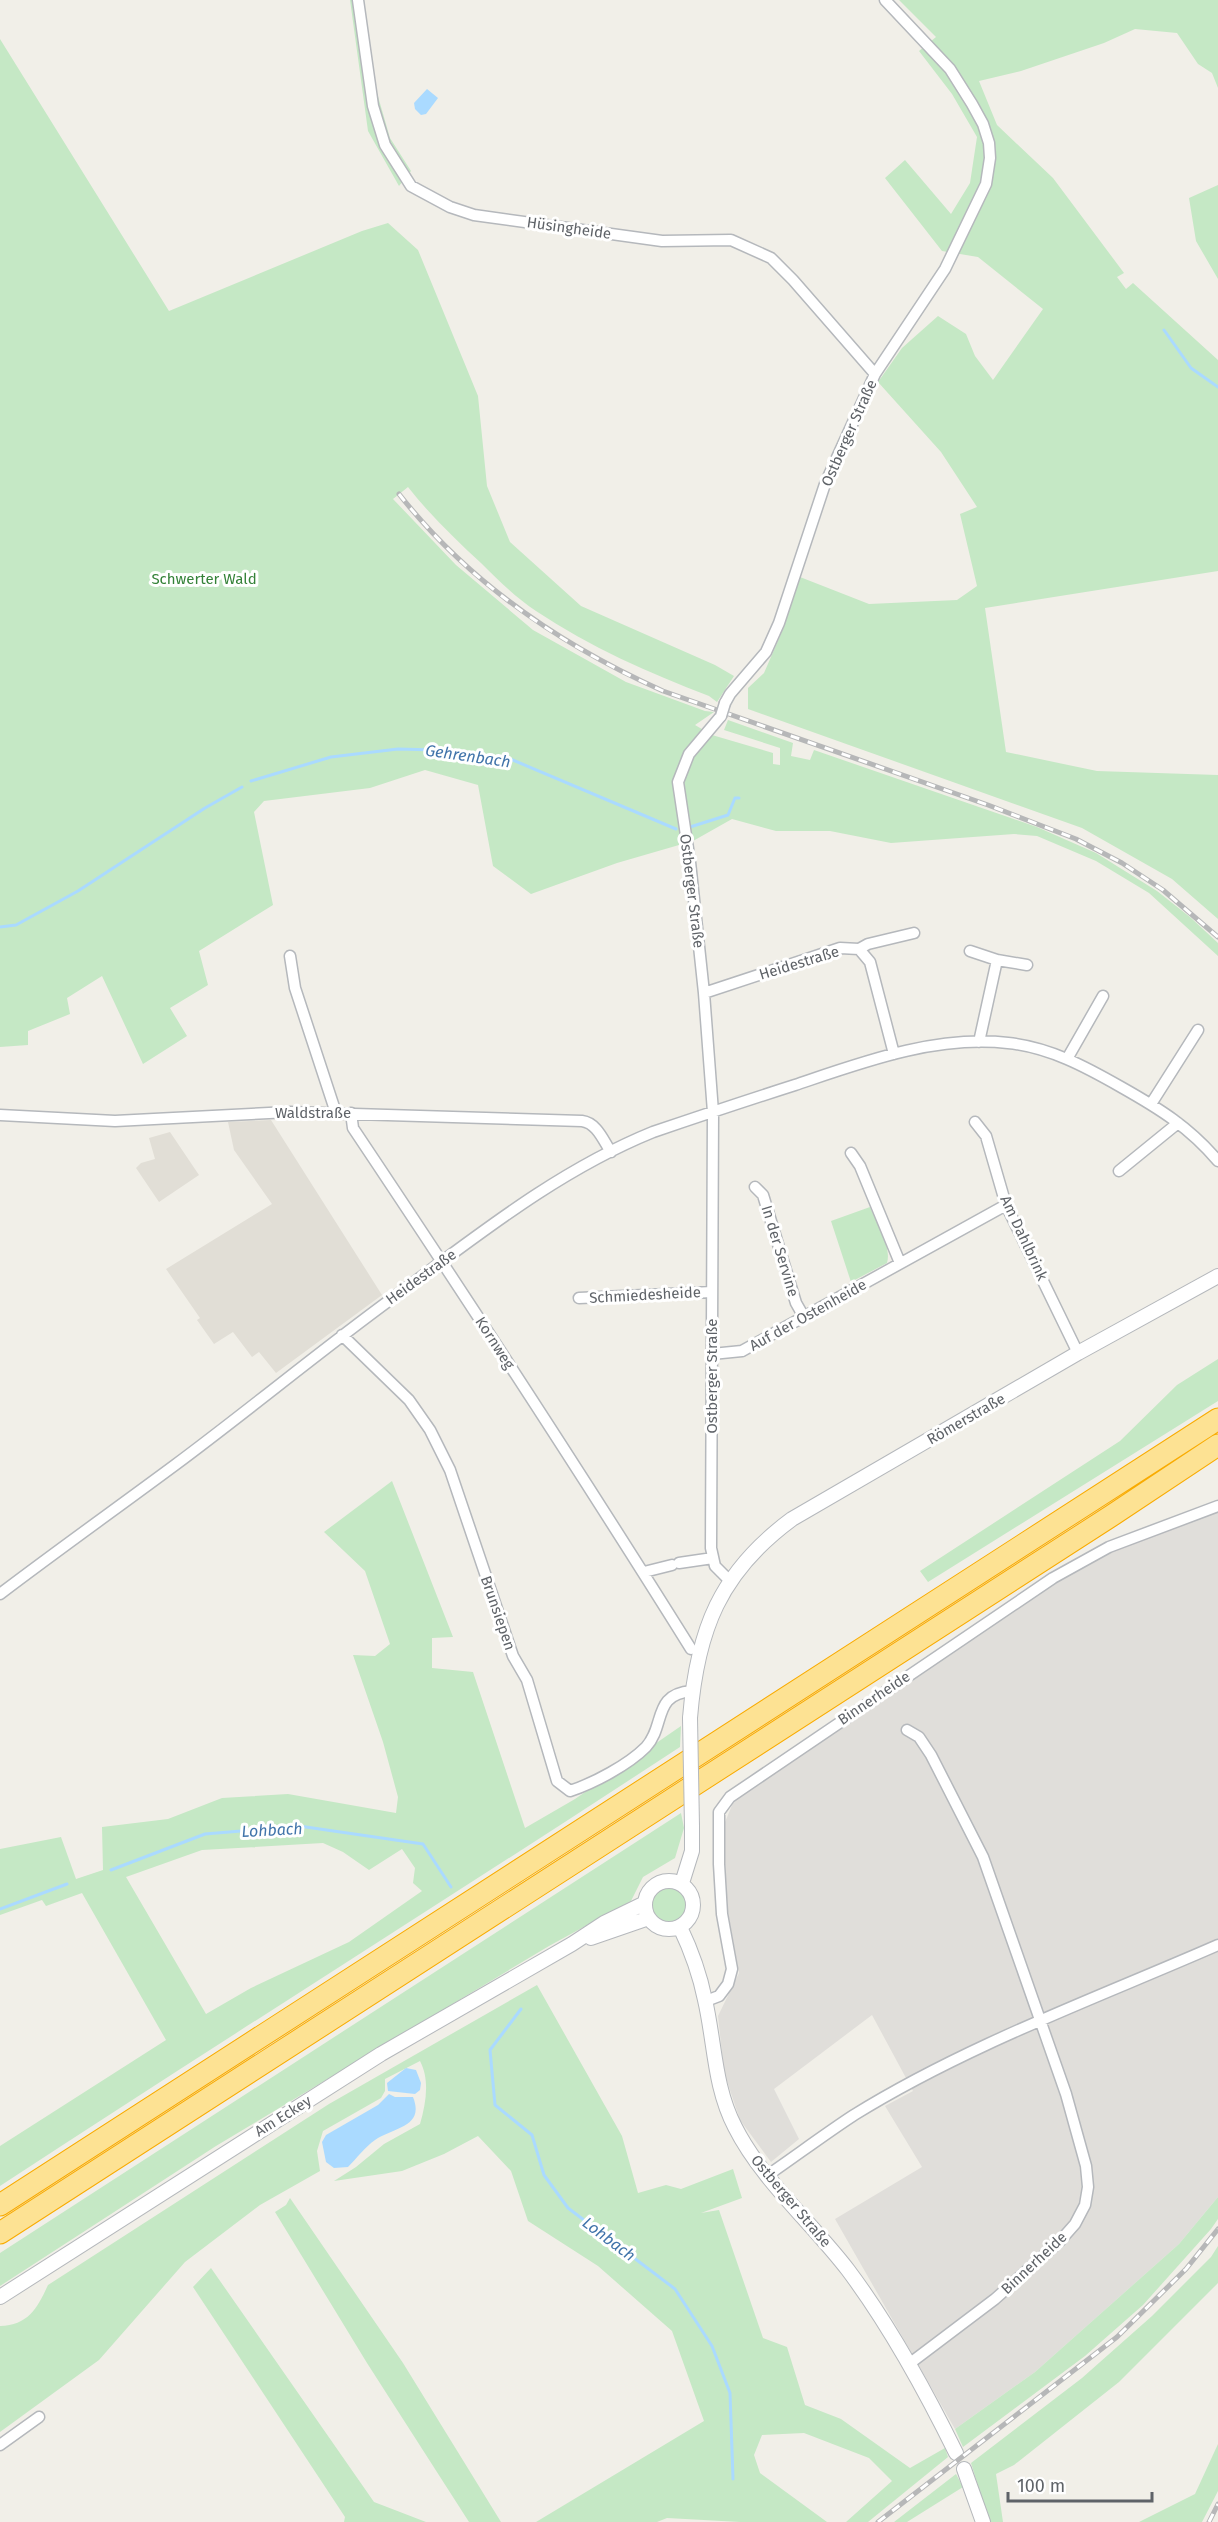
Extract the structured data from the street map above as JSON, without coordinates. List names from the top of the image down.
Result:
{
  "streets": {
    "street": [
      "Hüsingheide",
      "Ostberger Straße",
      "Heidestraße",
      "Waldstraße",
      "Am Dahlbrink",
      "In der Servine",
      "Schmiedesheide",
      "Auf der Ostenheide",
      "Kornweg",
      "Römerstraße",
      "Brunsiepen",
      "Binnerheide",
      "Am Eckey"
    ]
  },
  "crossings": [
    ["Hüsingheide", "Ostberger Straße"],
    ["Ostberger Straße", "Heidestraße"],
    ["Ostberger Straße", "Schmiedesheide"],
    ["Ostberger Straße", "Auf der Ostenheide"],
    ["Ostberger Straße", "Binnerheide"],
    ["Ostberger Straße", "Am Eckey"],
    ["Heidestraße", "Waldstraße"],
    ["Heidestraße", "Kornweg"],
    ["Heidestraße", "Brunsiepen"],
    ["Waldstraße", "Kornweg"],
    ["Am Dahlbrink", "Auf der Ostenheide"],
    ["Am Dahlbrink", "Römerstraße"],
    ["In der Servine", "Auf der Ostenheide"]
  ],
  "water": ["Gehrenbach", "Lohbach"],
  "parks": ["Schwerter Wald"],
  "scale_bar": "100 m"
}
